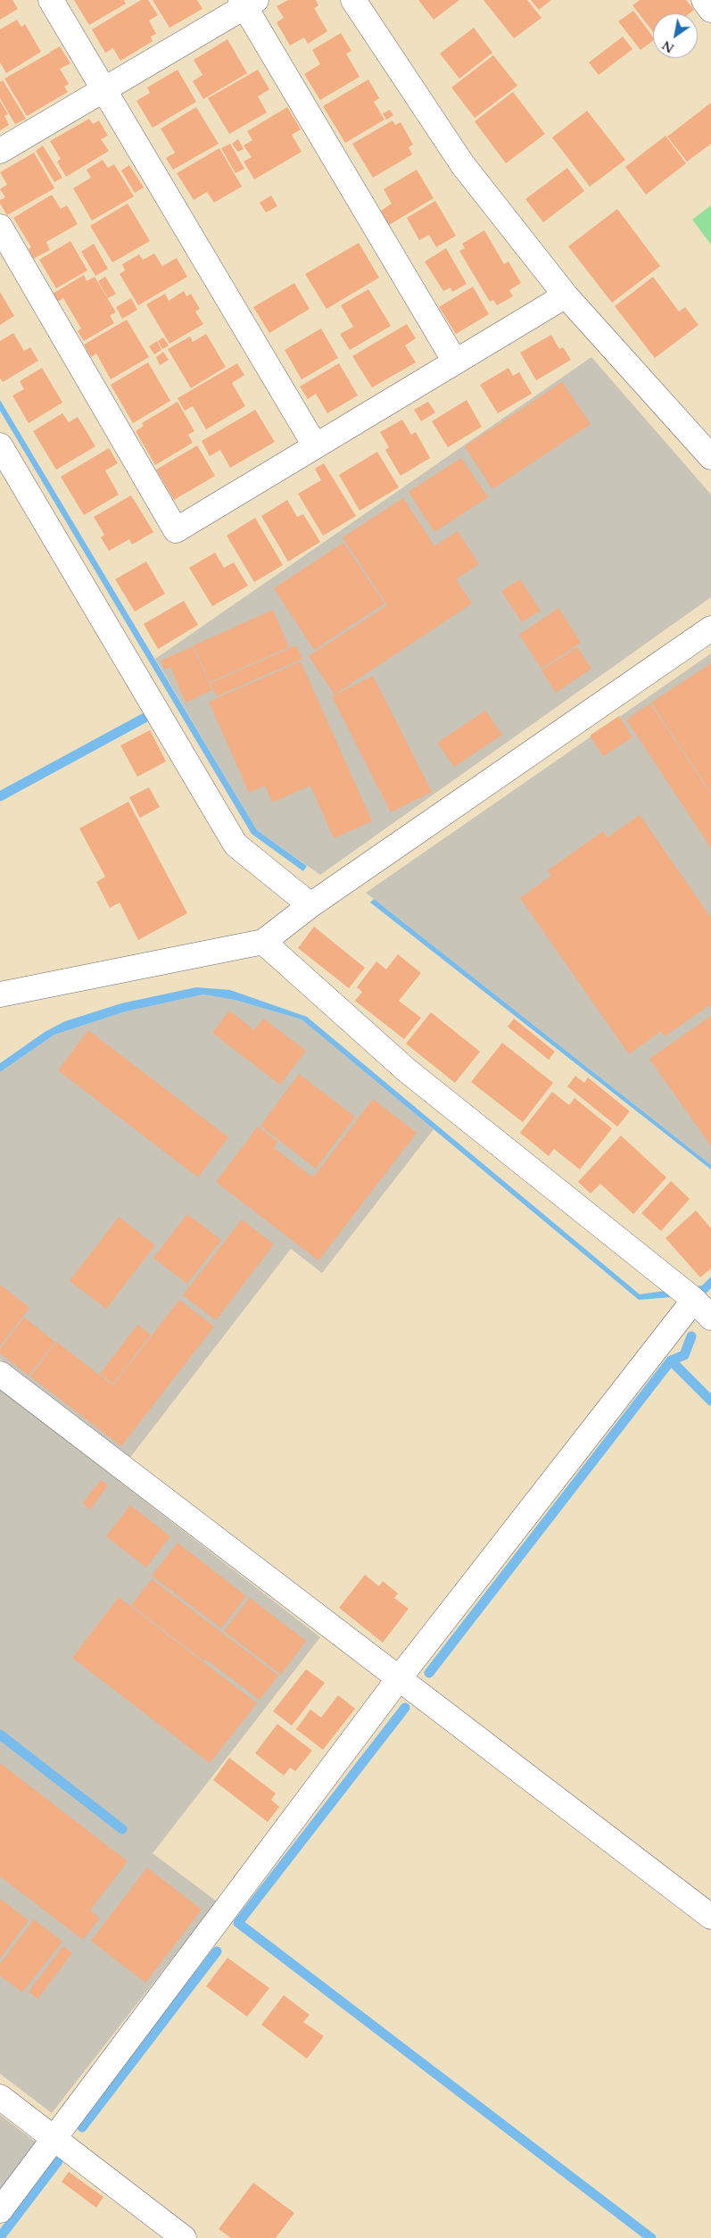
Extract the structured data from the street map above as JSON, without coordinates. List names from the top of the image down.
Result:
{
  "north": "bottom left"
}
